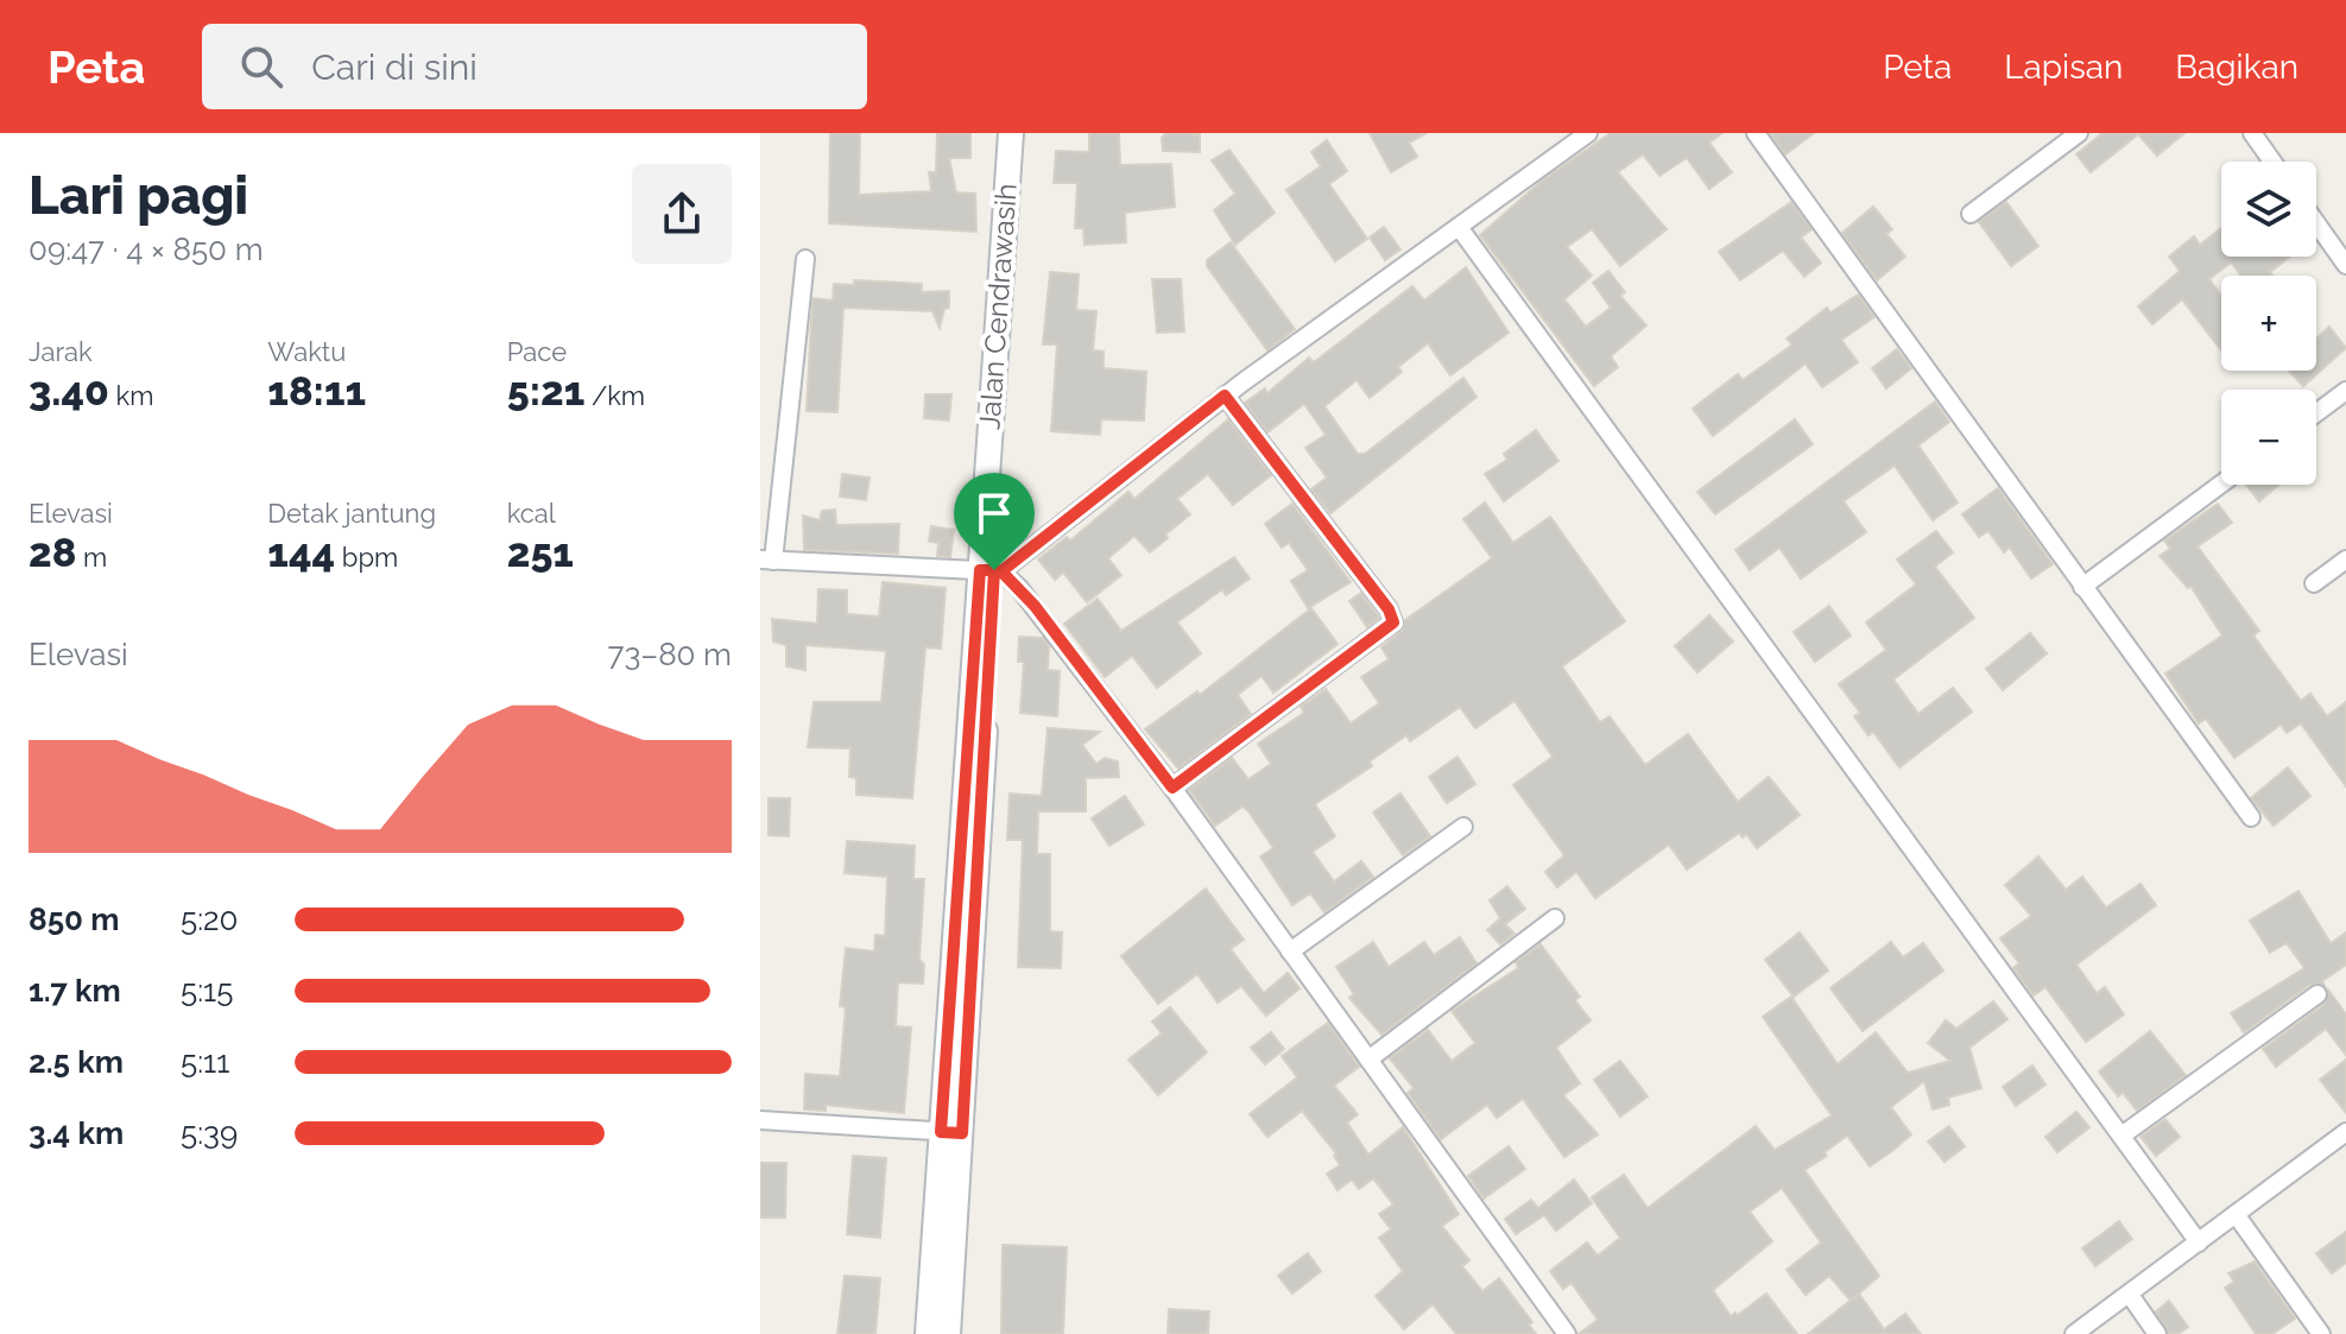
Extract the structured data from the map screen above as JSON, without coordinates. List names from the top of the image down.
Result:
{
  "streets": {
    "main road": ["Jalan Cendrawasih"]
  },
  "page": {
    "header": "Peta",
    "search": "Cari di sini",
    "nav": ["Peta", "Lapisan", "Bagikan"],
    "heading": ["Lari pagi", "09:47 · 4 × 850 m"],
    "map_buttons": ["+", "−"],
    "stats": [
      ["Jarak", "3.40 km"],
      ["Waktu", "18:11"],
      ["Pace", "5:21 /km"],
      ["Elevasi", "28 m"],
      ["Detak jantung", "144 bpm"],
      ["kcal", "251"]
    ],
    "chart": ["Elevasi", "73–80 m"],
    "list": [
      {
        "name": "850 m",
        "note": "5:20"
      },
      {
        "name": "1.7 km",
        "note": "5:15"
      },
      {
        "name": "2.5 km",
        "note": "5:11"
      },
      {
        "name": "3.4 km",
        "note": "5:39"
      }
    ]
  }
}
